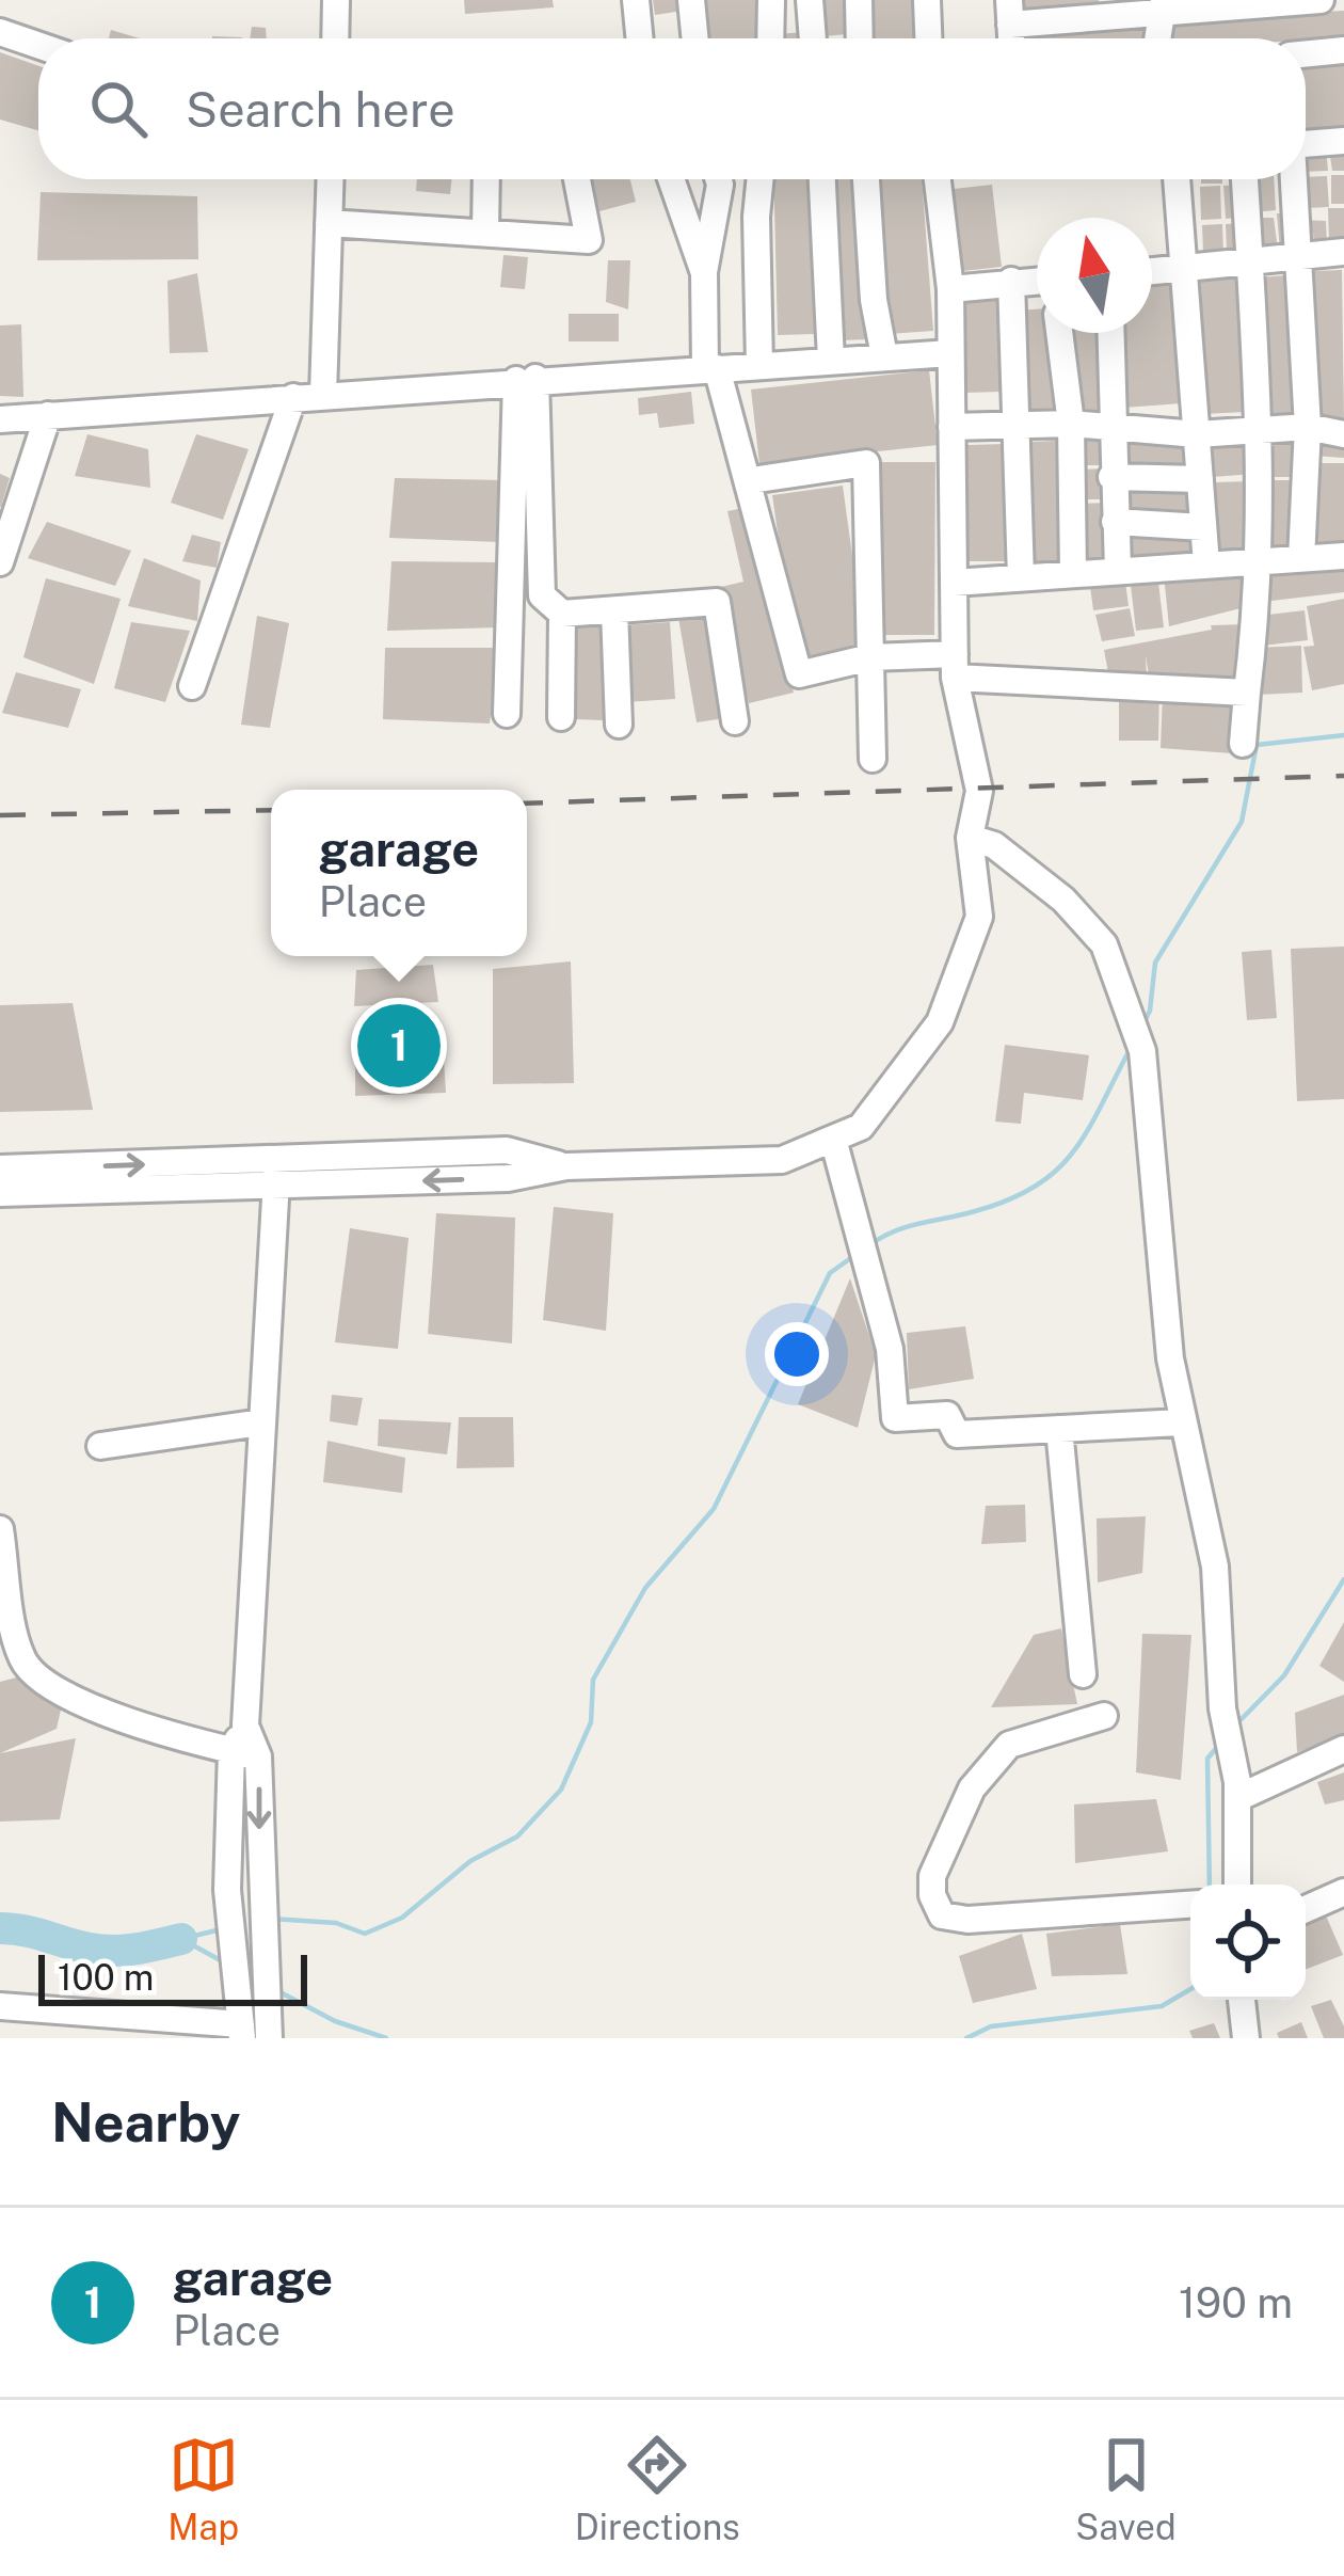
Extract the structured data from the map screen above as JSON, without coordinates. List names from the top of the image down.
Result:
{
  "scale_bar": "100 m",
  "north": "top",
  "page": {
    "search": "Search here",
    "popup": ["garage", "Place"],
    "pins": "1",
    "scale": "100 m",
    "heading": "Nearby",
    "list": [
      {
        "mark": "1",
        "name": "garage",
        "note": "Place",
        "value": "190 m"
      }
    ],
    "nav": ["Map", "Directions", "Saved"]
  }
}
